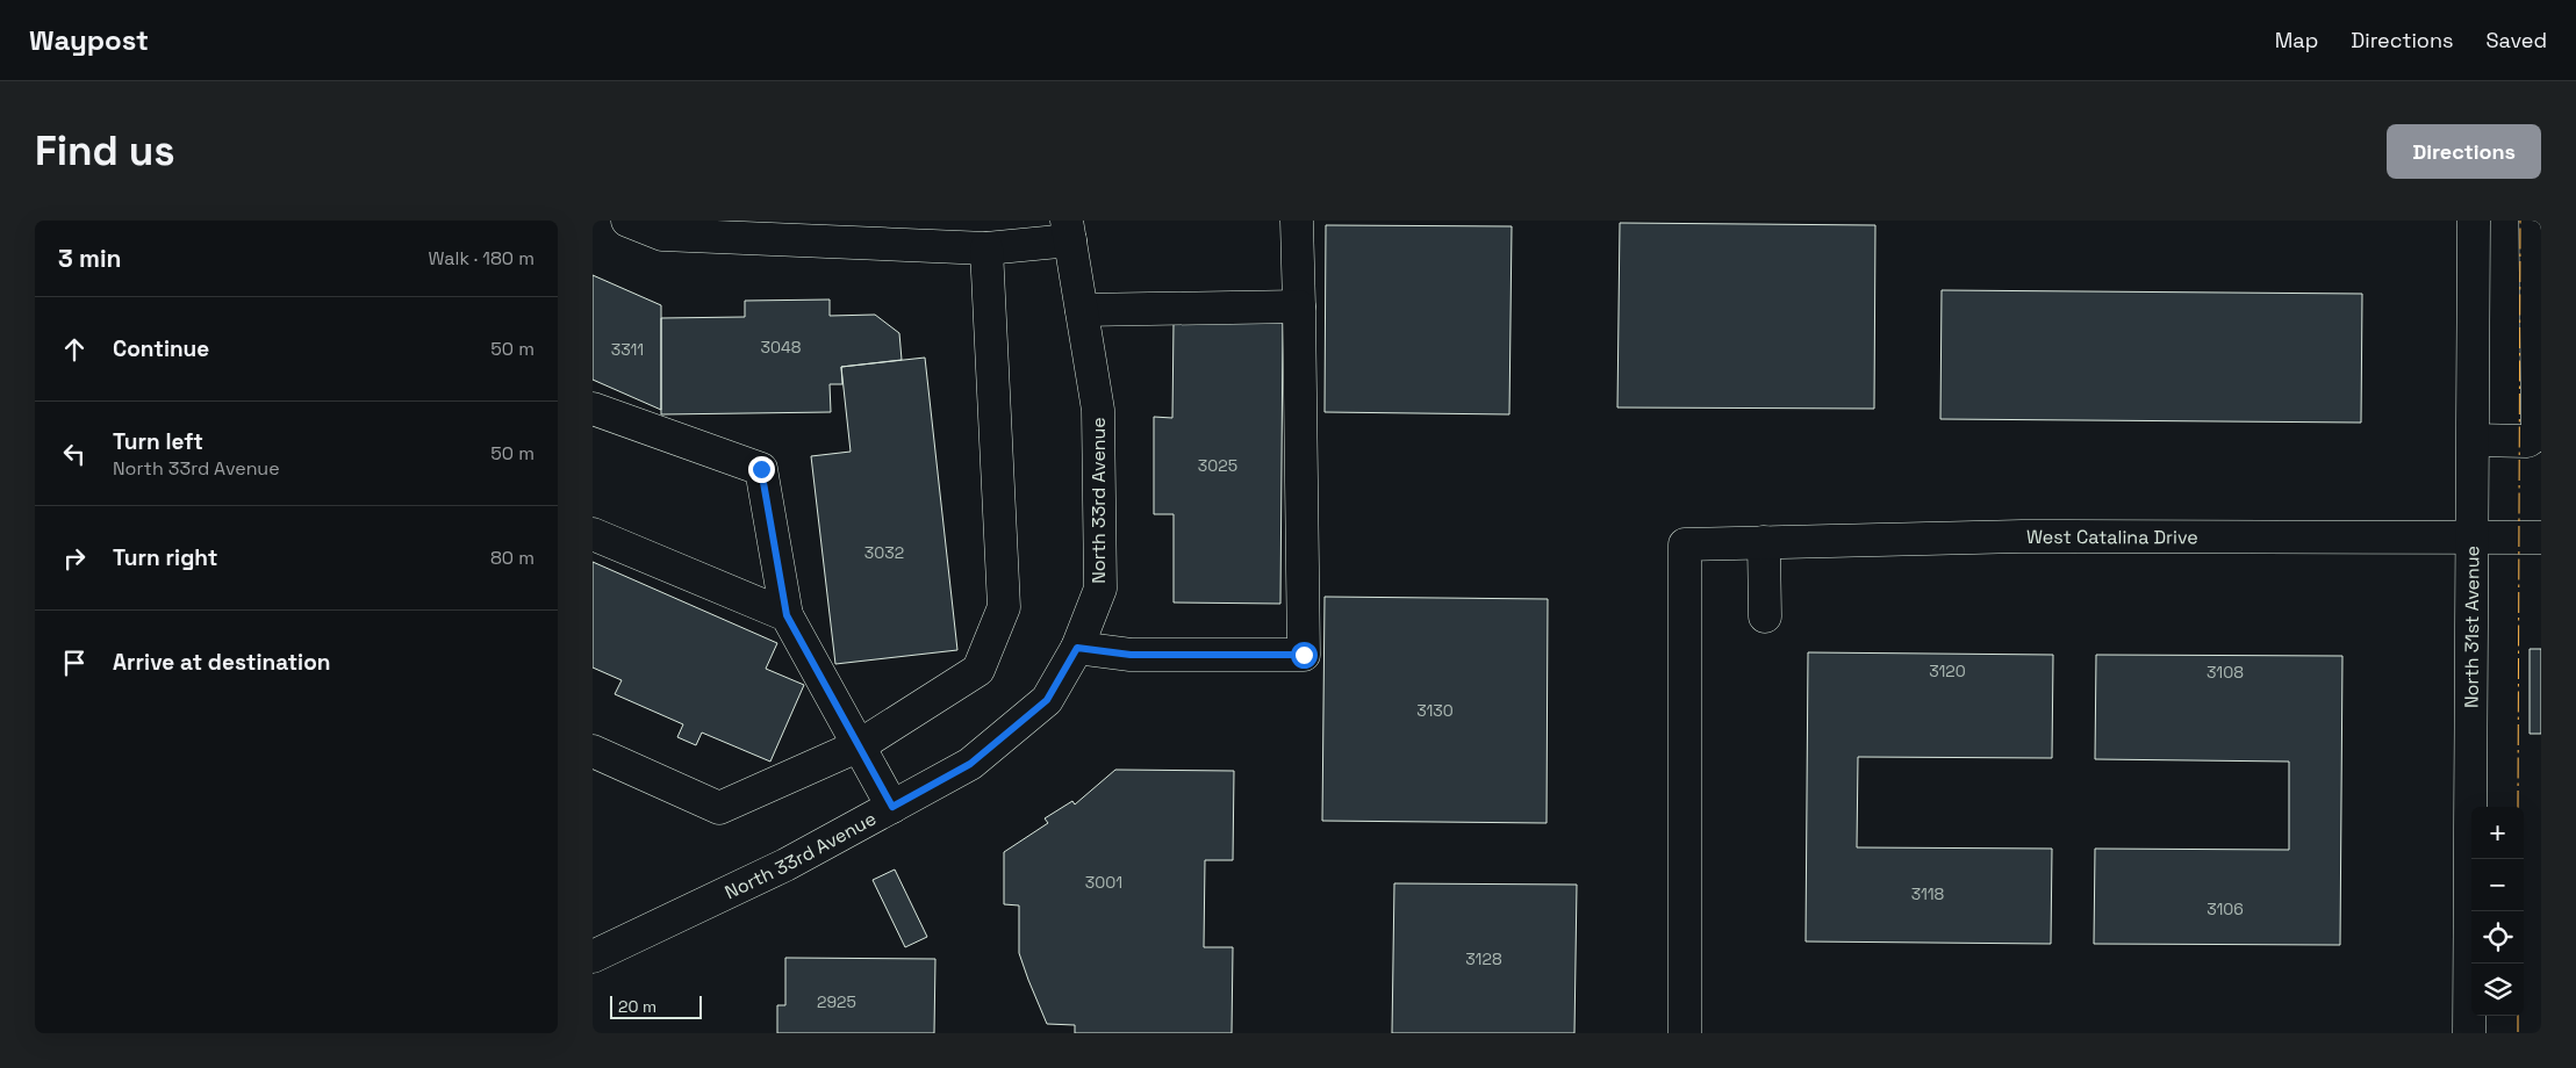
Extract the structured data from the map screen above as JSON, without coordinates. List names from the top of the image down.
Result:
{
  "streets": {
    "street": ["North 33rd Avenue", "West Catalina Drive", "North 31st Avenue"]
  },
  "crossings": [
    ["West Catalina Drive", "North 31st Avenue"]
  ],
  "house_numbers": [
    "3048",
    "3311",
    "3025",
    "3032",
    "3120",
    "3108",
    "3130",
    "3001",
    "3118",
    "3106",
    "3128",
    "2925"
  ],
  "scale_bar": "20 m",
  "page": {
    "header": "Waypost",
    "nav": ["Map", "Directions", "Saved"],
    "buttons": "Directions",
    "title": "Find us",
    "heading": ["3 min", "Walk · 180 m"],
    "list": [
      ["Continue", "50 m"],
      ["Turn left", "North 33rd Avenue", "50 m"],
      ["Turn right", "80 m"],
      "Arrive at destination"
    ],
    "map_buttons": ["+", "−"],
    "scale": "20 m"
  }
}
